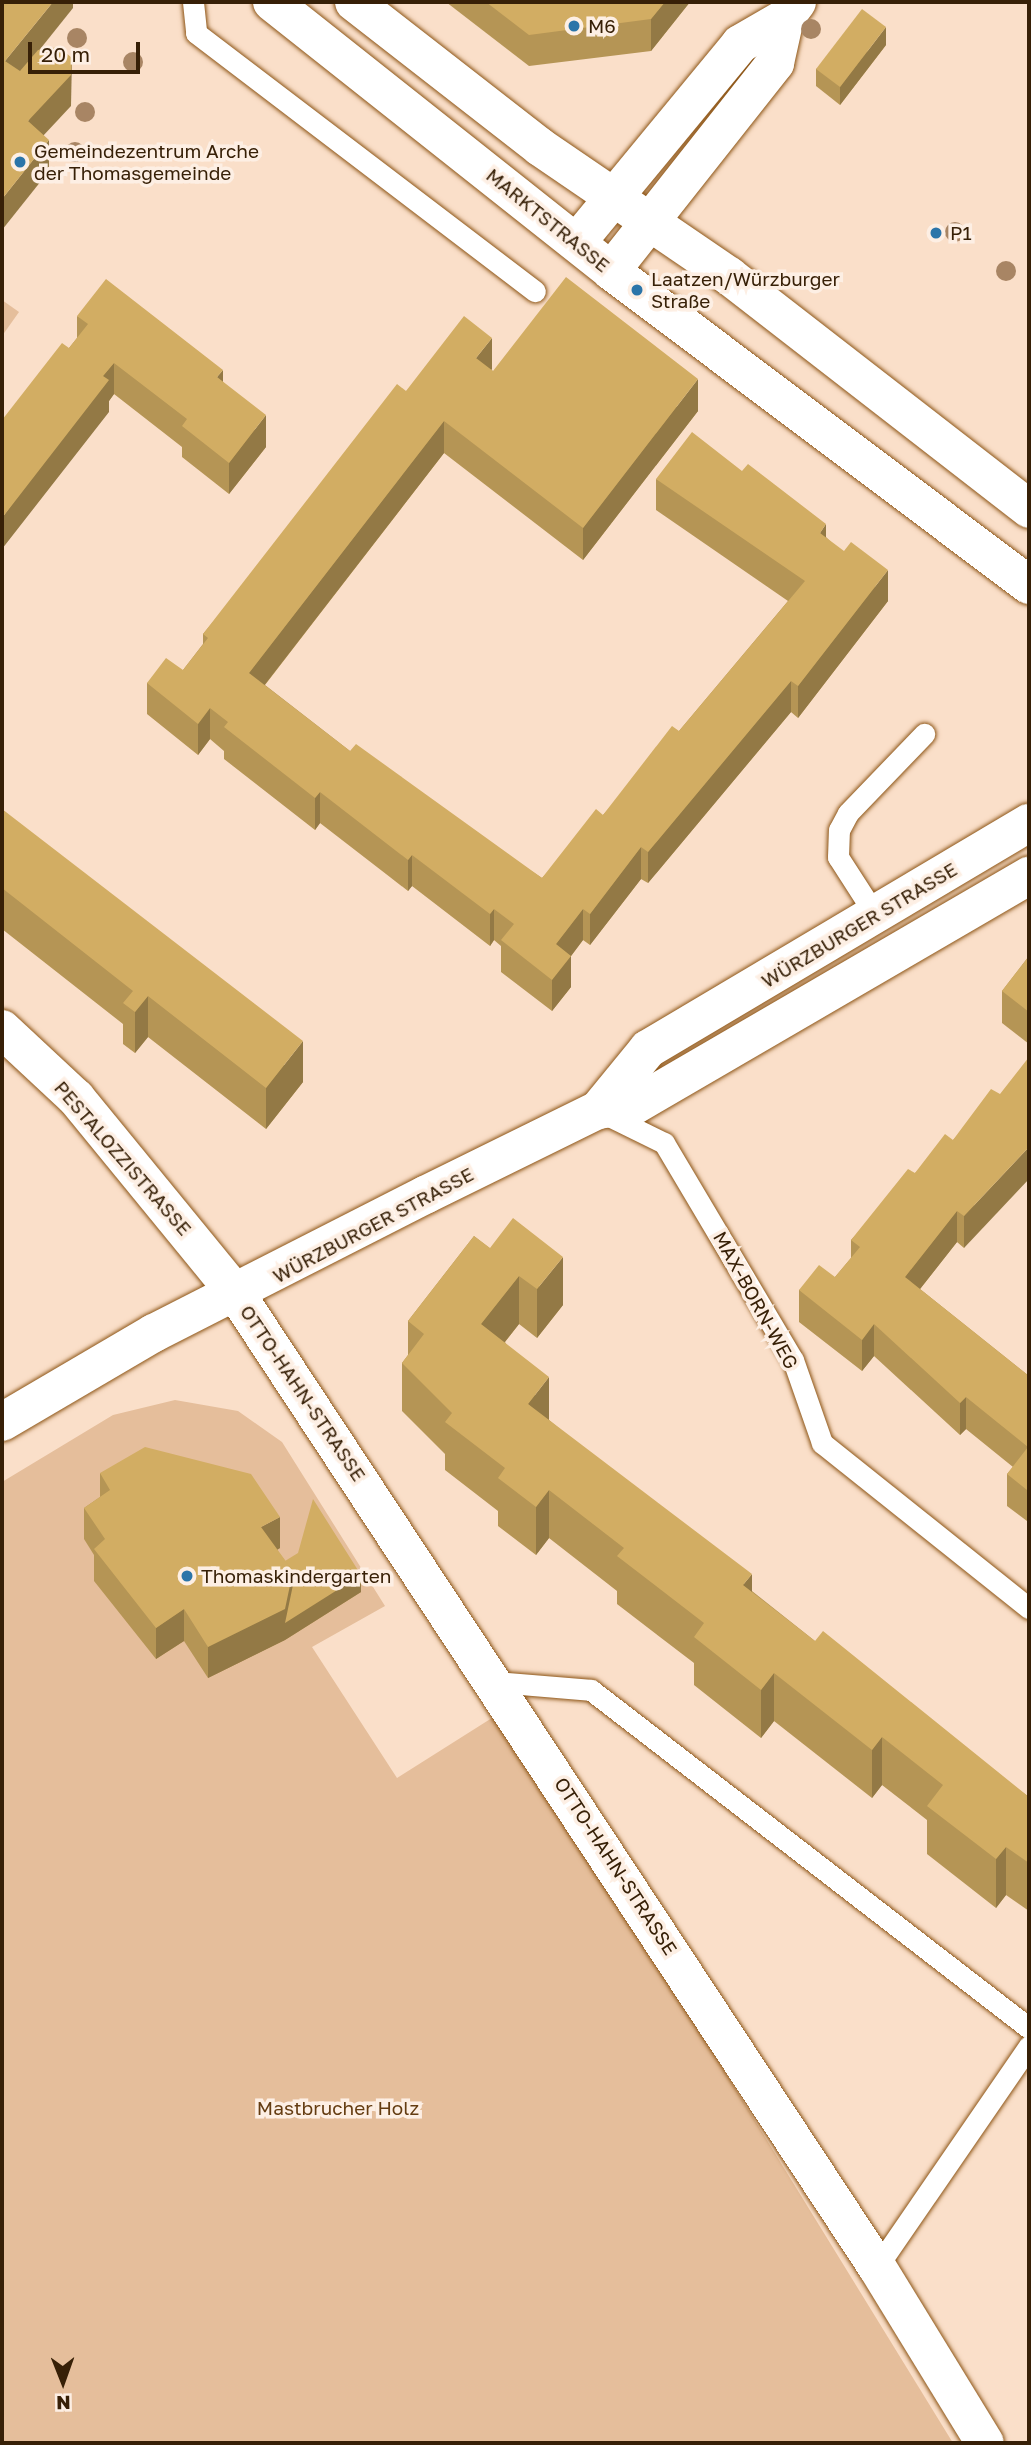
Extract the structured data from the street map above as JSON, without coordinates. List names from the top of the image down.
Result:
{
  "streets": {
    "street": [
      "MARKTSTRASSE",
      "WÜRZBURGER STRASSE",
      "PESTALOZZISTRASSE",
      "OTTO-HAHN-STRASSE"
    ],
    "lane": ["MAX-BORN-WEG"]
  },
  "crossings": [
    ["WÜRZBURGER STRASSE", "PESTALOZZISTRASSE"],
    ["WÜRZBURGER STRASSE", "MAX-BORN-WEG"],
    ["WÜRZBURGER STRASSE", "OTTO-HAHN-STRASSE"],
    ["PESTALOZZISTRASSE", "OTTO-HAHN-STRASSE"]
  ],
  "parks": ["Mastbrucher Holz"],
  "places": [
    "M6",
    "Gemeindezentrum Arche der Thomasgemeinde",
    "P1",
    "Laatzen/Würzburger Straße",
    "Thomaskindergarten"
  ],
  "scale_bar": "20 m",
  "north": "bottom"
}
